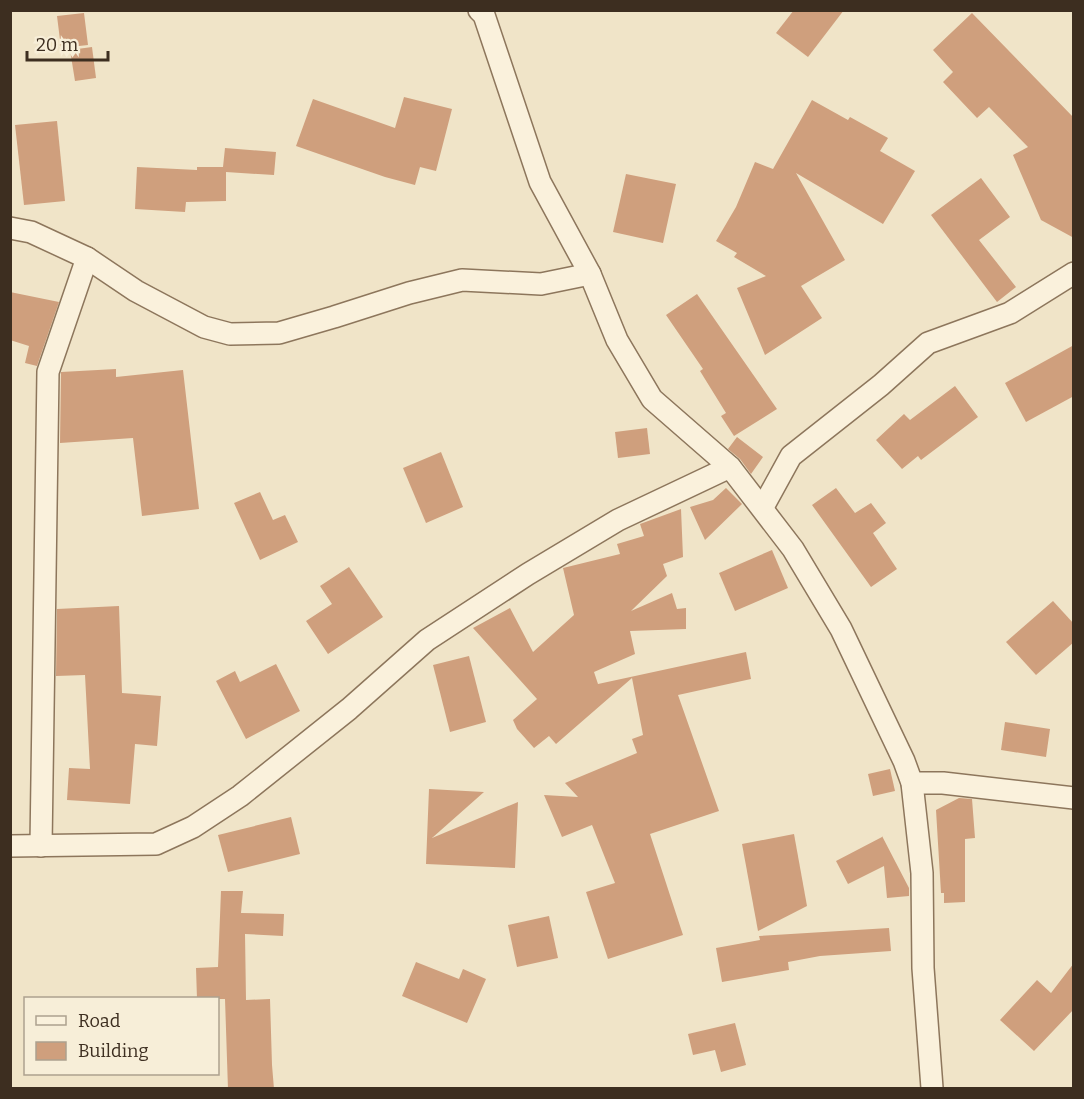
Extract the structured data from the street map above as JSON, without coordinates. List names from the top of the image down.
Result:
{
  "legend": ["Road", "Building"],
  "scale_bar": "20 m"
}
